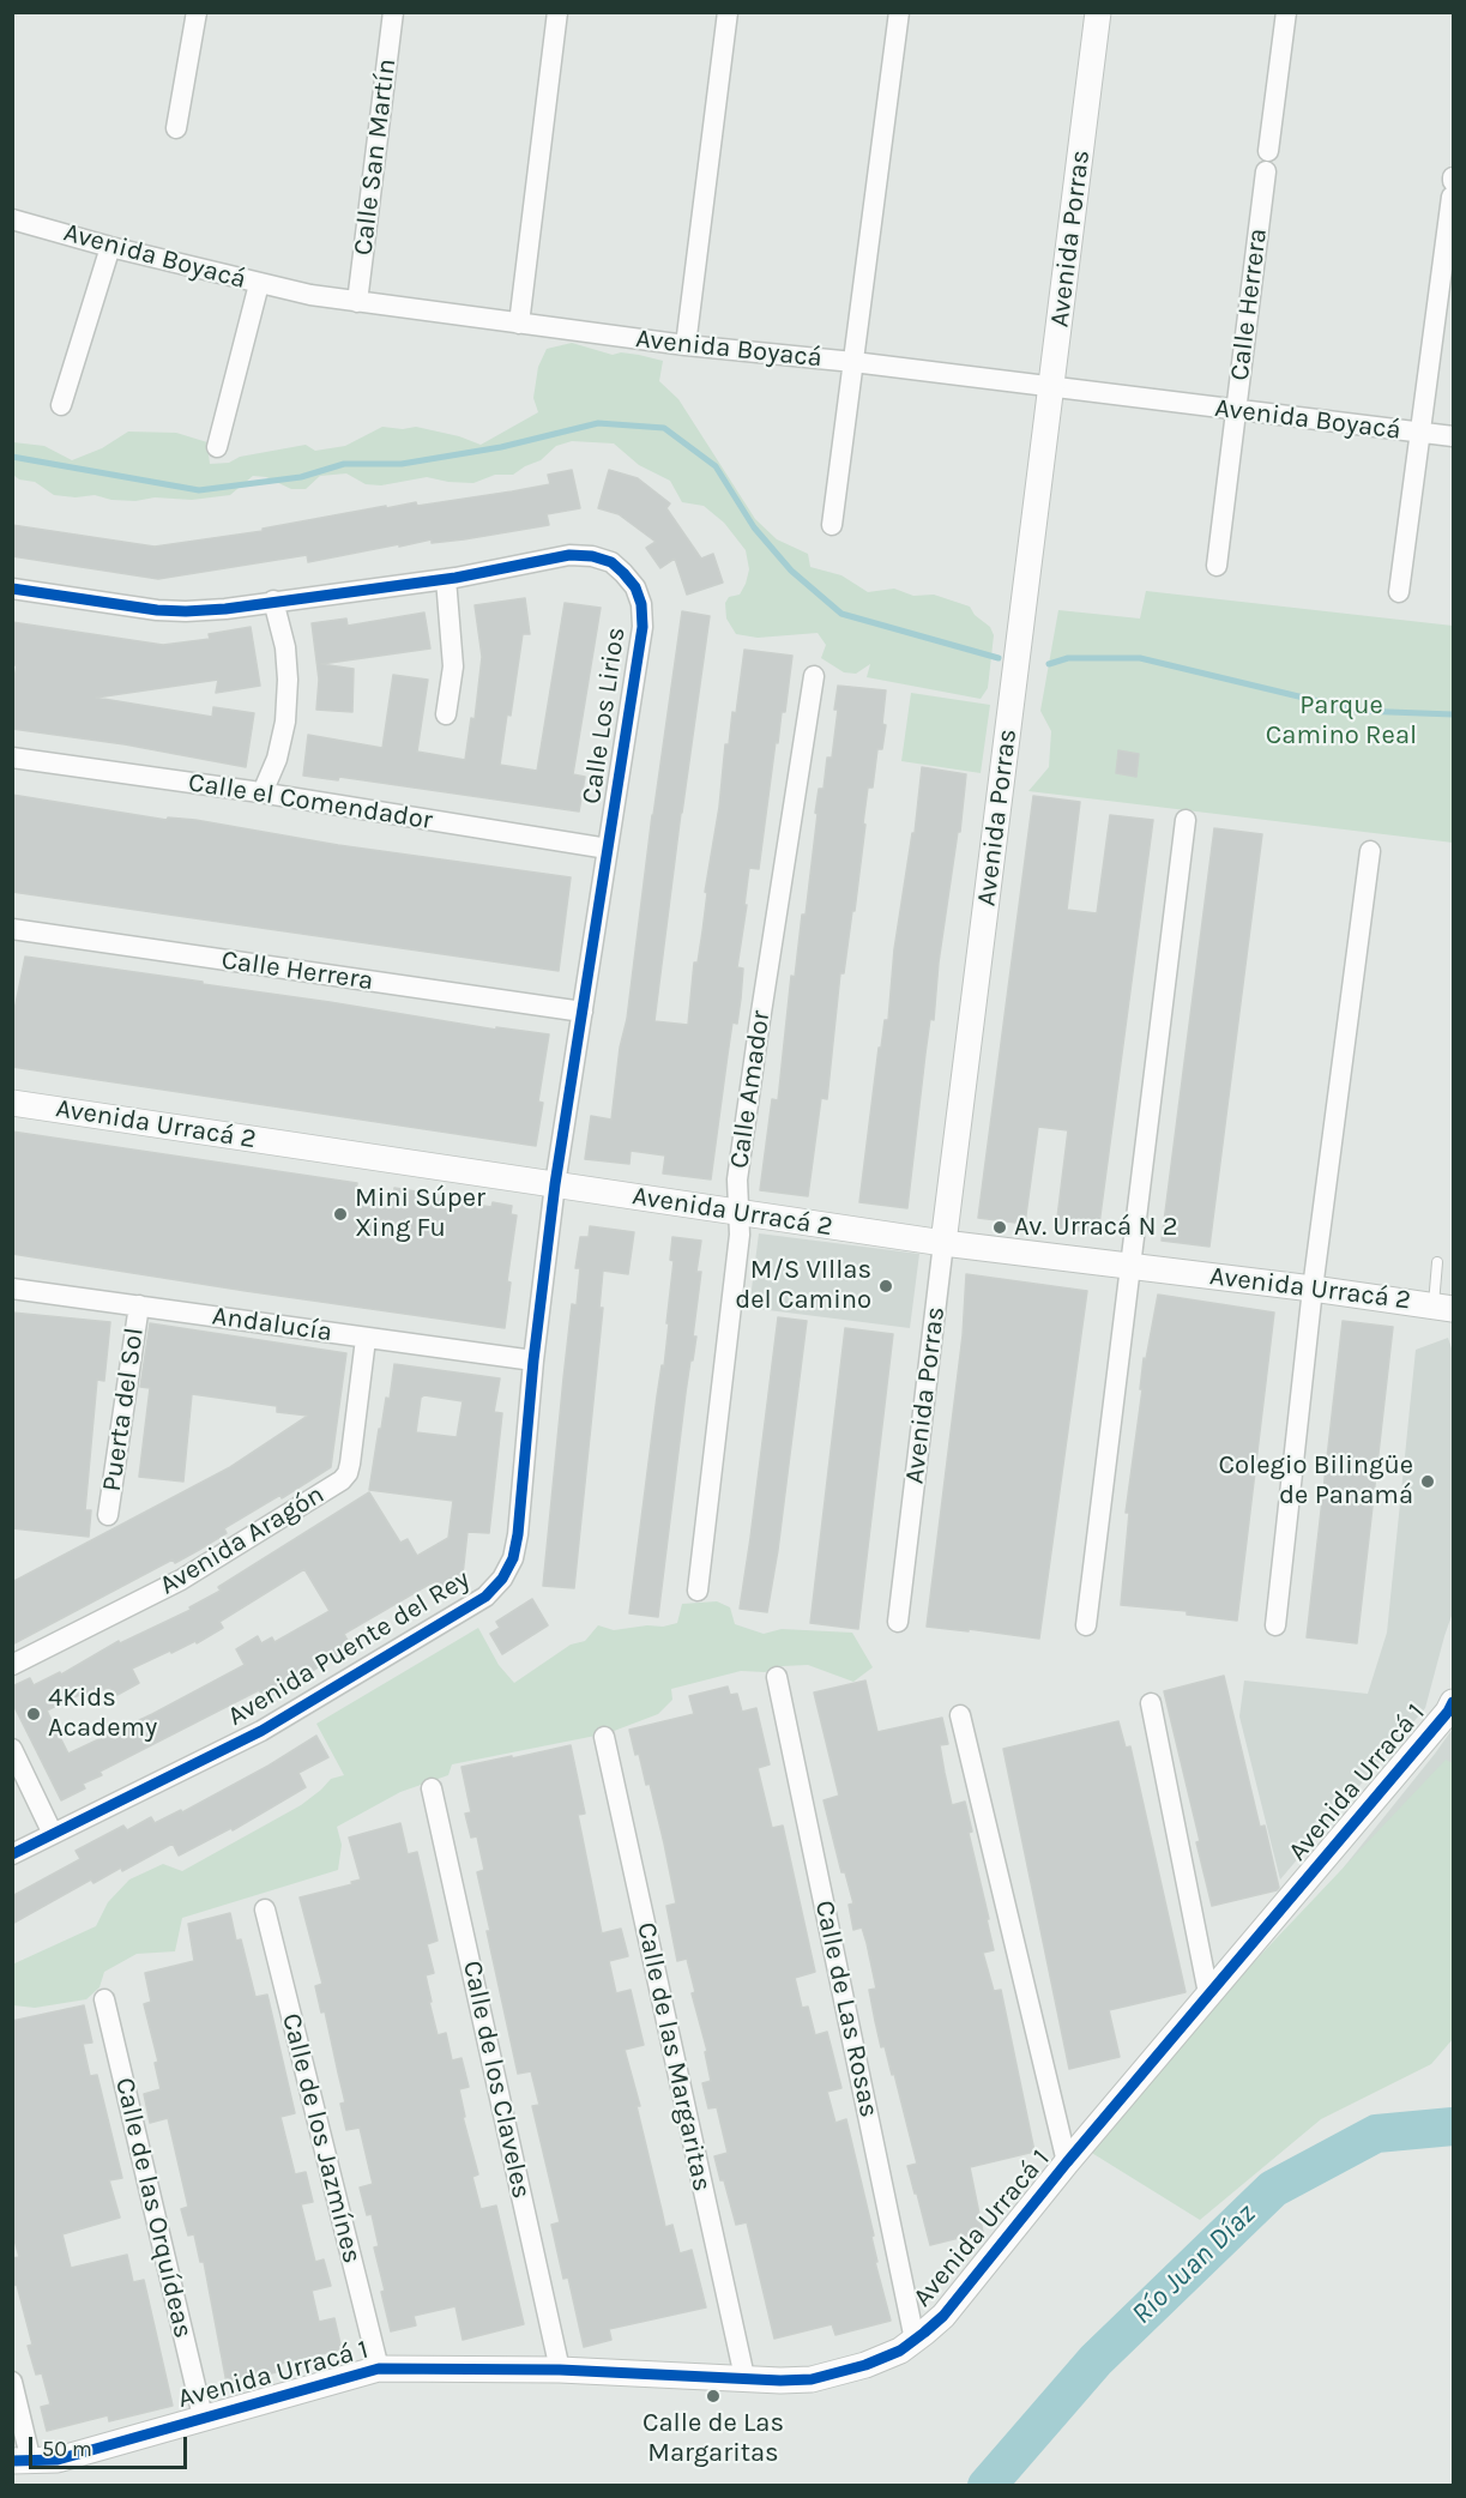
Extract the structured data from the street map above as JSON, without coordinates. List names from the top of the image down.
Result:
{
  "streets": {
    "street": [
      "Calle San Martín",
      "Avenida Porras",
      "Avenida Boyacá",
      "Calle Herrera",
      "Calle Los Lirios",
      "Calle el Comendador",
      "Calle Amador",
      "Avenida Urracá 2",
      "Andalucía",
      "Puerta del Sol",
      "Avenida Aragón",
      "Avenida Puente del Rey",
      "Avenida Urracá 1",
      "Calle de Las Rosas",
      "Calle de las Margaritas",
      "Calle de los Claveles",
      "Calle de los Jazmínes",
      "Calle de las Orquídeas"
    ]
  },
  "crossings": [
    ["Calle San Martín", "Avenida Boyacá"],
    ["Avenida Porras", "Avenida Boyacá"],
    ["Avenida Porras", "Avenida Urracá 2"],
    ["Avenida Boyacá", "Calle Herrera"],
    ["Calle Herrera", "Calle Los Lirios"],
    ["Calle Los Lirios", "Calle el Comendador"],
    ["Calle Los Lirios", "Avenida Urracá 2"],
    ["Calle Los Lirios", "Avenida Puente del Rey"],
    ["Calle Amador", "Avenida Urracá 2"],
    ["Avenida Urracá 2", "Avenida Puente del Rey"],
    ["Andalucía", "Puerta del Sol"],
    ["Andalucía", "Avenida Aragón"],
    ["Andalucía", "Avenida Puente del Rey"],
    ["Avenida Urracá 1", "Calle de Las Rosas"],
    ["Avenida Urracá 1", "Calle de las Margaritas"],
    ["Avenida Urracá 1", "Calle de los Claveles"],
    ["Avenida Urracá 1", "Calle de los Jazmínes"],
    ["Avenida Urracá 1", "Calle de las Orquídeas"]
  ],
  "water": ["Río Juan Díaz"],
  "parks": ["Parque Camino Real"],
  "places": [
    "Mini Súper Xing Fu",
    "Av. Urracá N 2",
    "M/S VIllas del Camino",
    "Colegio Bilingüe de Panamá",
    "4Kids Academy",
    "Calle de Las Margaritas"
  ],
  "scale_bar": "50 m"
}
